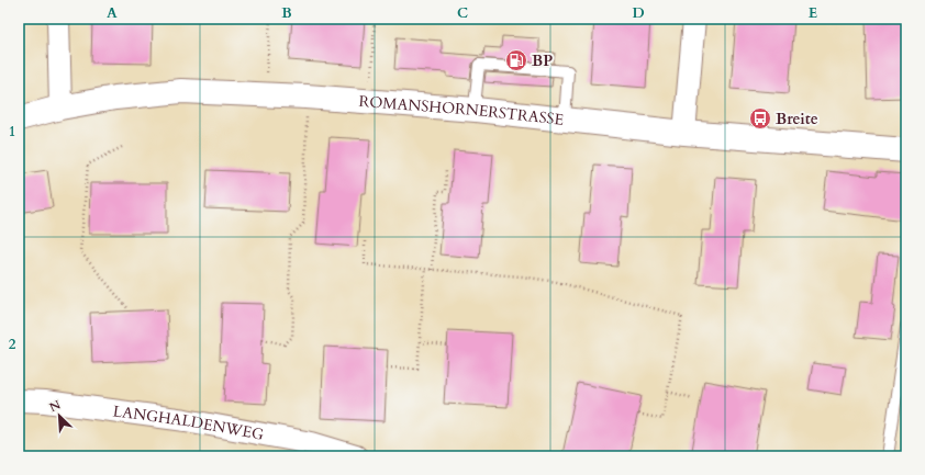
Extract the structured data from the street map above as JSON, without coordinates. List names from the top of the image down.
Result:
{
  "streets": {
    "street": ["ROMANSHORNERSTRASSE", "LANGHALDENWEG"]
  },
  "places": {
    "fuel station": ["BP"],
    "bus stop": ["Breite"]
  },
  "north": "top left",
  "grid": {
    "columns": [
      "A",
      "B",
      "C",
      "D",
      "E"
    ],
    "rows": ["1", "2"]
  }
}
